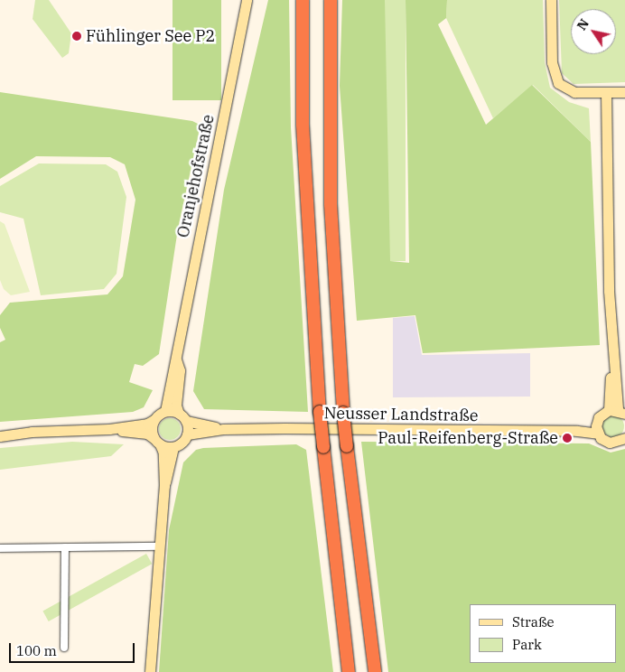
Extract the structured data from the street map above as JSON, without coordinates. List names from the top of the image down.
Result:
{
  "streets": {
    "street": ["Oranjehofstraße", "Neusser Landstraße"]
  },
  "crossings": [
    ["Oranjehofstraße", "Neusser Landstraße"]
  ],
  "places": ["Fühlinger See P2", "Paul-Reifenberg-Straße"],
  "legend": ["Straße", "Park"],
  "scale_bar": "100 m",
  "north": "top left"
}
